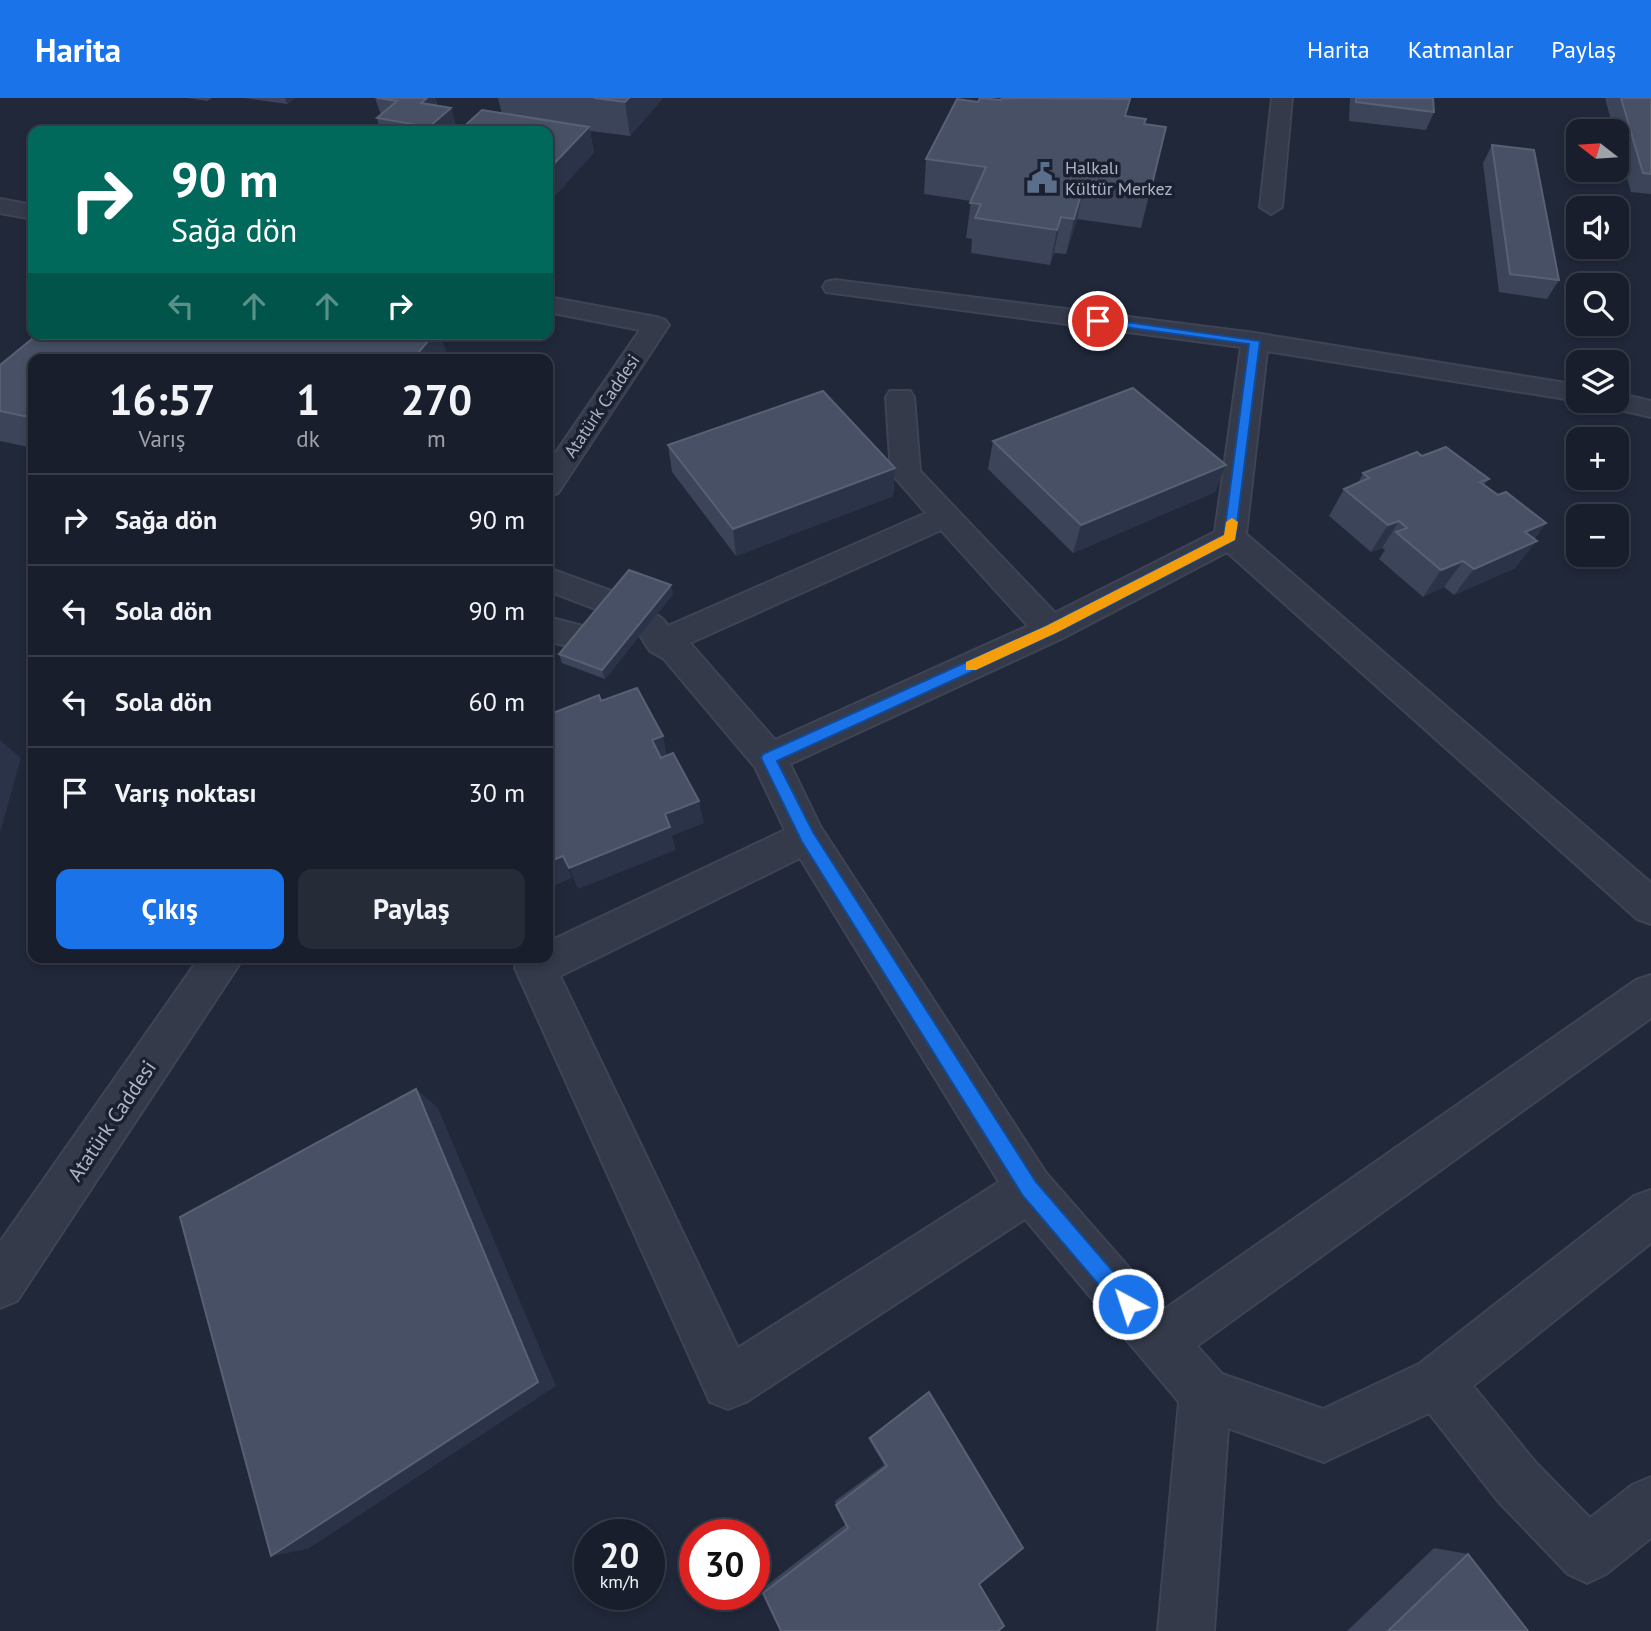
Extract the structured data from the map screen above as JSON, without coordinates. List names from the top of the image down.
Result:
{
  "streets": {
    "street": ["Atatürk Caddesi"]
  },
  "places": {
    "public building": ["Halkalı Kültür Merkez"]
  },
  "north": "left",
  "page": {
    "header": "Harita",
    "nav": ["Harita", "Katmanlar", "Paylaş"],
    "map_buttons": ["+", "−"],
    "turn": ["90 m", "Sağa dön"],
    "eta": [
      "16:57",
      "Varış",
      "1",
      "dk",
      "270",
      "m"
    ],
    "list": [
      {
        "name": "Sağa dön",
        "value": "90 m"
      },
      {
        "name": "Sola dön",
        "value": "90 m"
      },
      {
        "name": "Sola dön",
        "value": "60 m"
      },
      {
        "name": "Varış noktası",
        "value": "30 m"
      }
    ],
    "buttons": ["Çıkış", "Paylaş"],
    "speed": "20 km/h",
    "limit": "30"
  }
}
